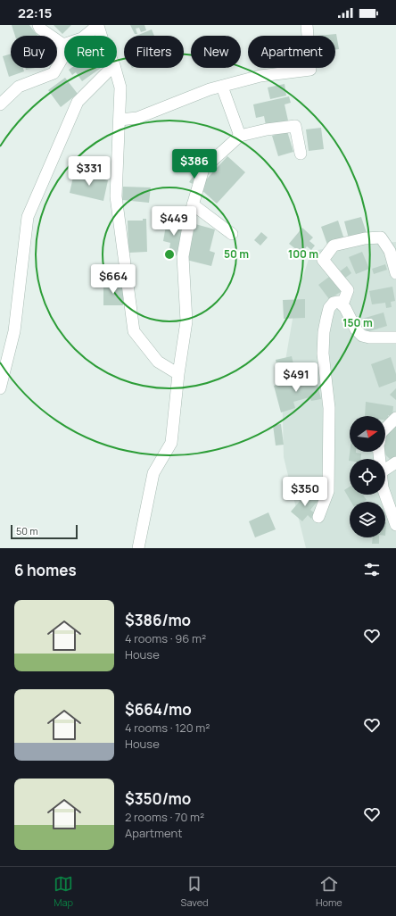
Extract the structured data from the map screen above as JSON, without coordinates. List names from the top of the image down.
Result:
{
  "scale_bar": "50 m",
  "north": "right",
  "page": {
    "status": "22:15",
    "chip": [
      "Buy",
      "Rent",
      "Filters",
      "New",
      "Apartment"
    ],
    "price": [
      "$386",
      "$331",
      "$449",
      "$664",
      "$491",
      "$350"
    ],
    "scale": "50 m",
    "heading": "6 homes",
    "list": [
      {
        "name": "$386/mo",
        "note": "4 rooms · 96 m² · House"
      },
      {
        "name": "$664/mo",
        "note": "4 rooms · 120 m² · House"
      },
      {
        "name": "$350/mo",
        "note": "2 rooms · 70 m² · Apartment"
      }
    ],
    "tabs": ["Map", "Saved", "Home"]
  },
  "rings": ["50 m", "100 m", "150 m"]
}
